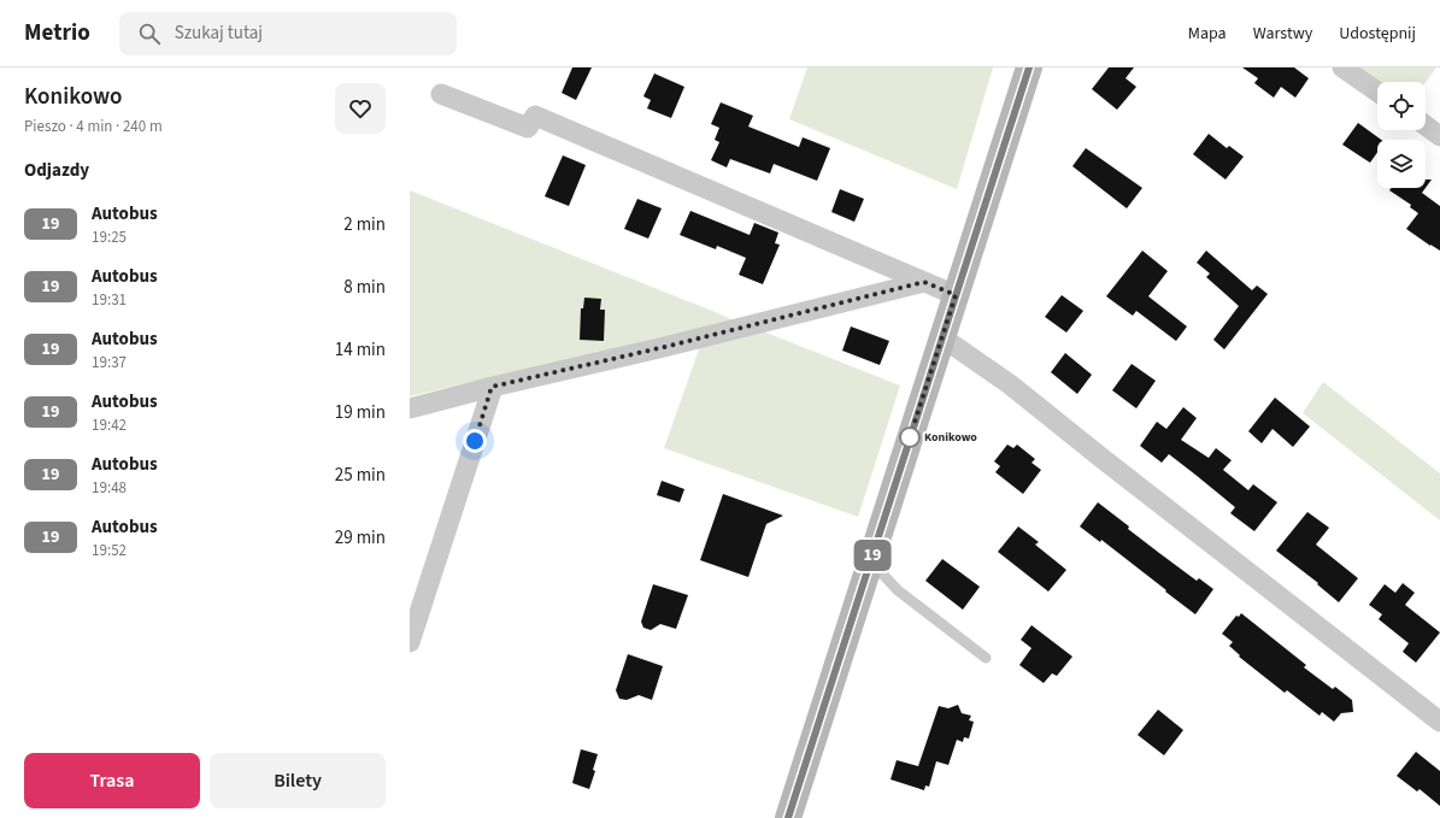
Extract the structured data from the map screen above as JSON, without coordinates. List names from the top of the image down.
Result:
{
  "places": ["Konikowo"],
  "lines": ["bus line 19"],
  "page": {
    "header": "Metrio",
    "search": "Szukaj tutaj",
    "nav": ["Mapa", "Warstwy", "Udostępnij"],
    "heading": [
      ["Konikowo", "Pieszo · 4 min · 240 m"],
      "Odjazdy"
    ],
    "on_map": "19",
    "list": [
      {
        "mark": "19",
        "name": "Autobus",
        "note": "19:25",
        "value": "2 min"
      },
      {
        "mark": "19",
        "name": "Autobus",
        "note": "19:31",
        "value": "8 min"
      },
      {
        "mark": "19",
        "name": "Autobus",
        "note": "19:37",
        "value": "14 min"
      },
      {
        "mark": "19",
        "name": "Autobus",
        "note": "19:42",
        "value": "19 min"
      },
      {
        "mark": "19",
        "name": "Autobus",
        "note": "19:48",
        "value": "25 min"
      },
      {
        "mark": "19",
        "name": "Autobus",
        "note": "19:52",
        "value": "29 min"
      }
    ],
    "buttons": ["Trasa", "Bilety"]
  }
}
